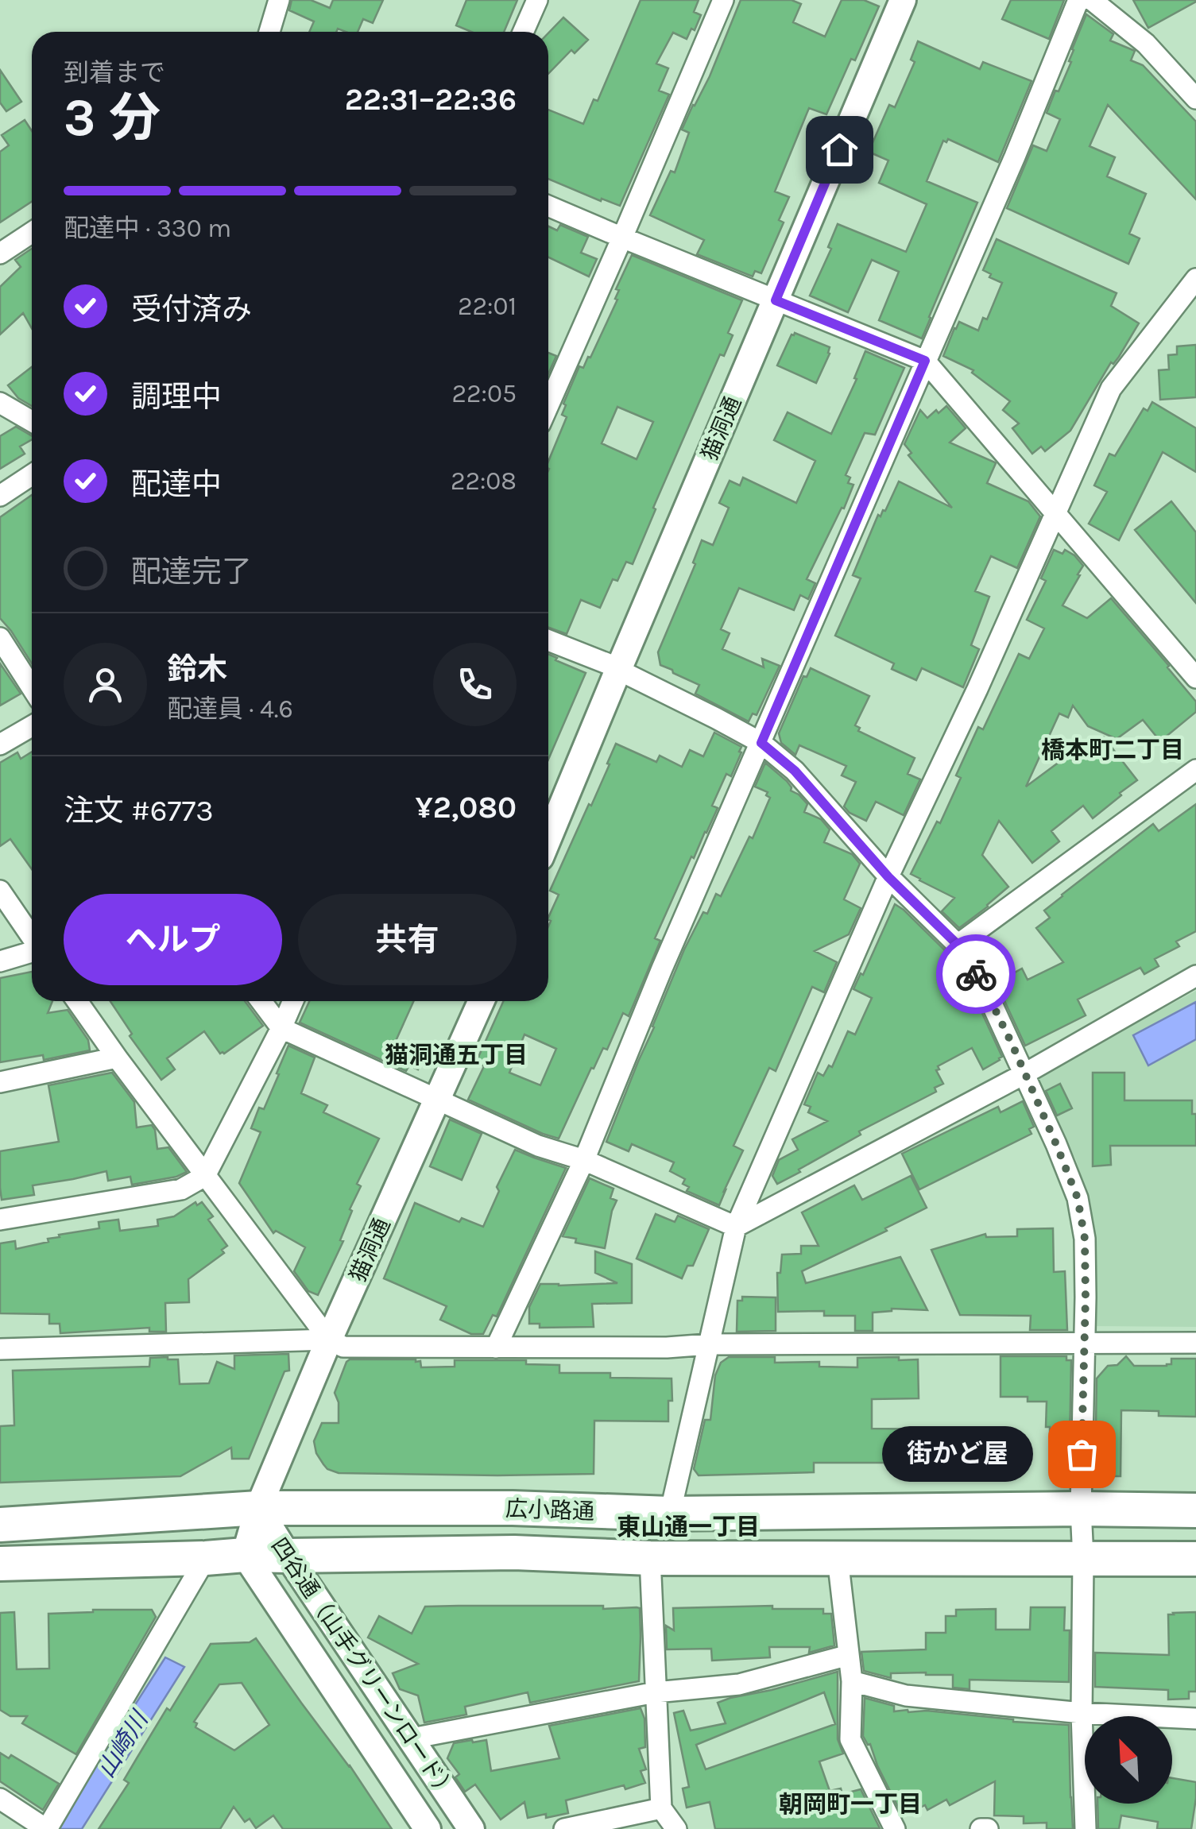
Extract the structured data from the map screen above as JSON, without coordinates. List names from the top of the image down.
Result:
{
  "streets": {
    "main road": ["広小路通"],
    "street": ["猫洞通", "四谷通（山手グリーンロード）"]
  },
  "crossings": [
    ["猫洞通", "広小路通"],
    ["猫洞通", "四谷通（山手グリーンロード）"],
    ["広小路通", "四谷通（山手グリーンロード）"]
  ],
  "districts": [
    "橋本町二丁目",
    "猫洞通五丁目",
    "東山通一丁目",
    "朝岡町一丁目"
  ],
  "water": ["山崎川"],
  "places": ["街かど屋"],
  "north": "top left",
  "page": {
    "heading": ["3 分", "到着まで", "22:31–22:36"],
    "panel": [
      "鈴木",
      "配達員 · 4.6",
      "注文 #6773",
      "¥2,080"
    ],
    "bar": "配達中 · 330 m",
    "list": [
      ["受付済み", "22:01"],
      ["調理中", "22:05"],
      ["配達中", "22:08"],
      "配達完了"
    ],
    "buttons": ["ヘルプ", "共有"],
    "bubble": "街かど屋"
  }
}
